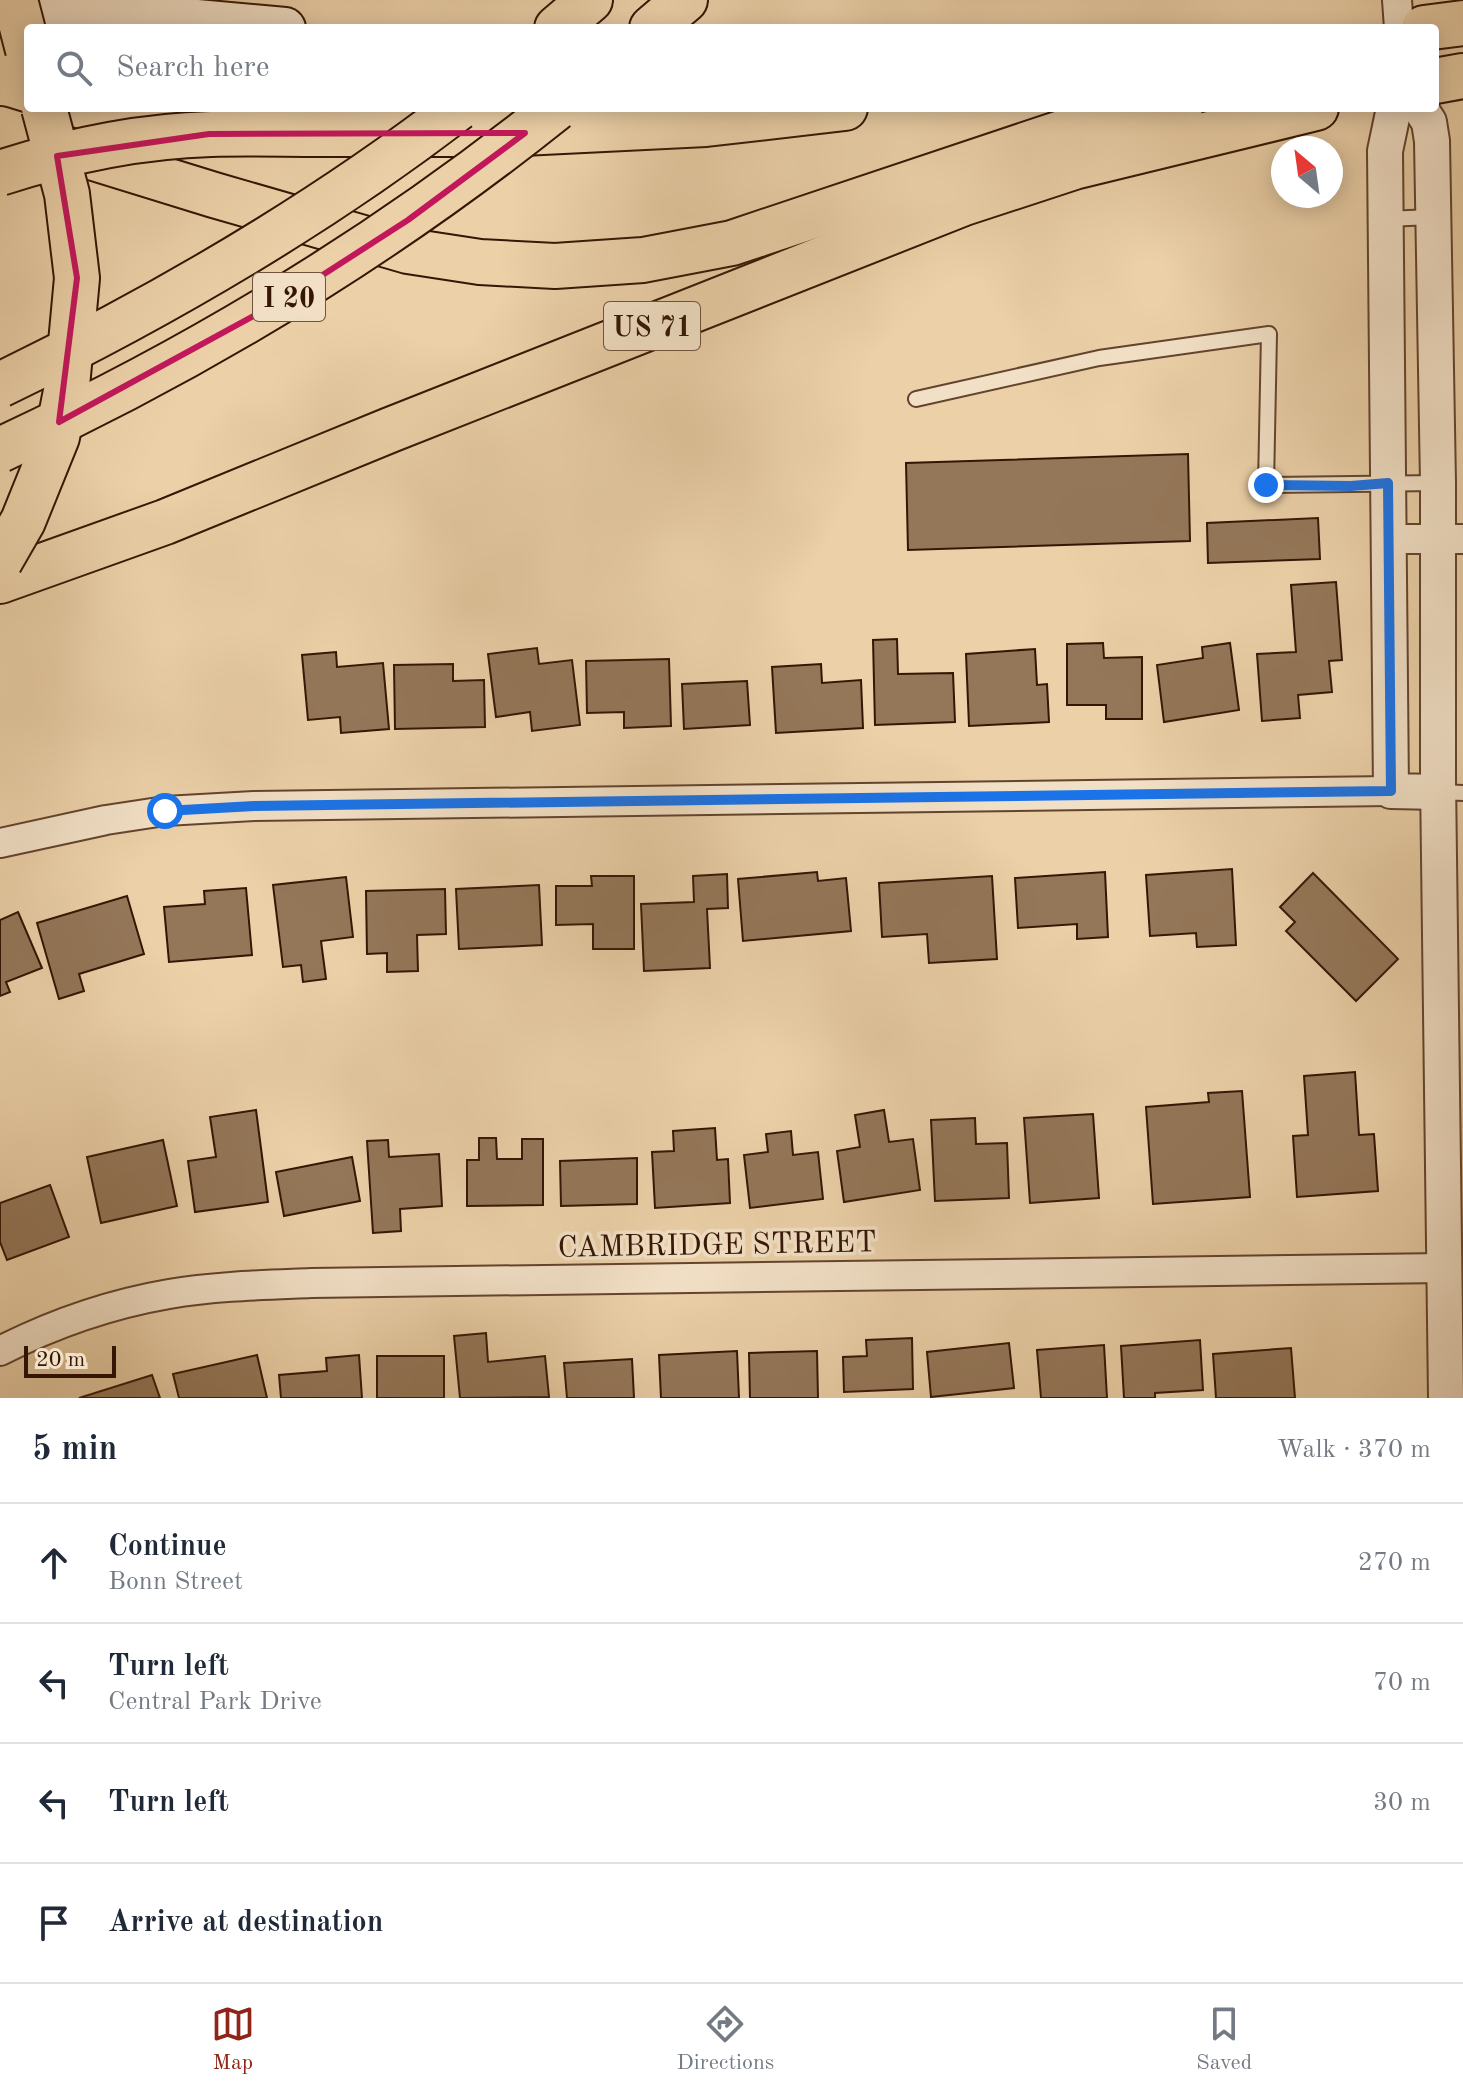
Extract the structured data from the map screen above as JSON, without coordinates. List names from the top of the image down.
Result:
{
  "streets": {
    "main road": ["I 20", "US 71"],
    "street": ["CAMBRIDGE STREET"]
  },
  "scale_bar": "20 m",
  "north": "top left",
  "page": {
    "search": "Search here",
    "scale": "20 m",
    "heading": ["5 min", "Walk · 370 m"],
    "list": [
      ["Continue", "Bonn Street", "270 m"],
      ["Turn left", "Central Park Drive", "70 m"],
      ["Turn left", "30 m"],
      "Arrive at destination"
    ],
    "nav": ["Map", "Directions", "Saved"]
  }
}
